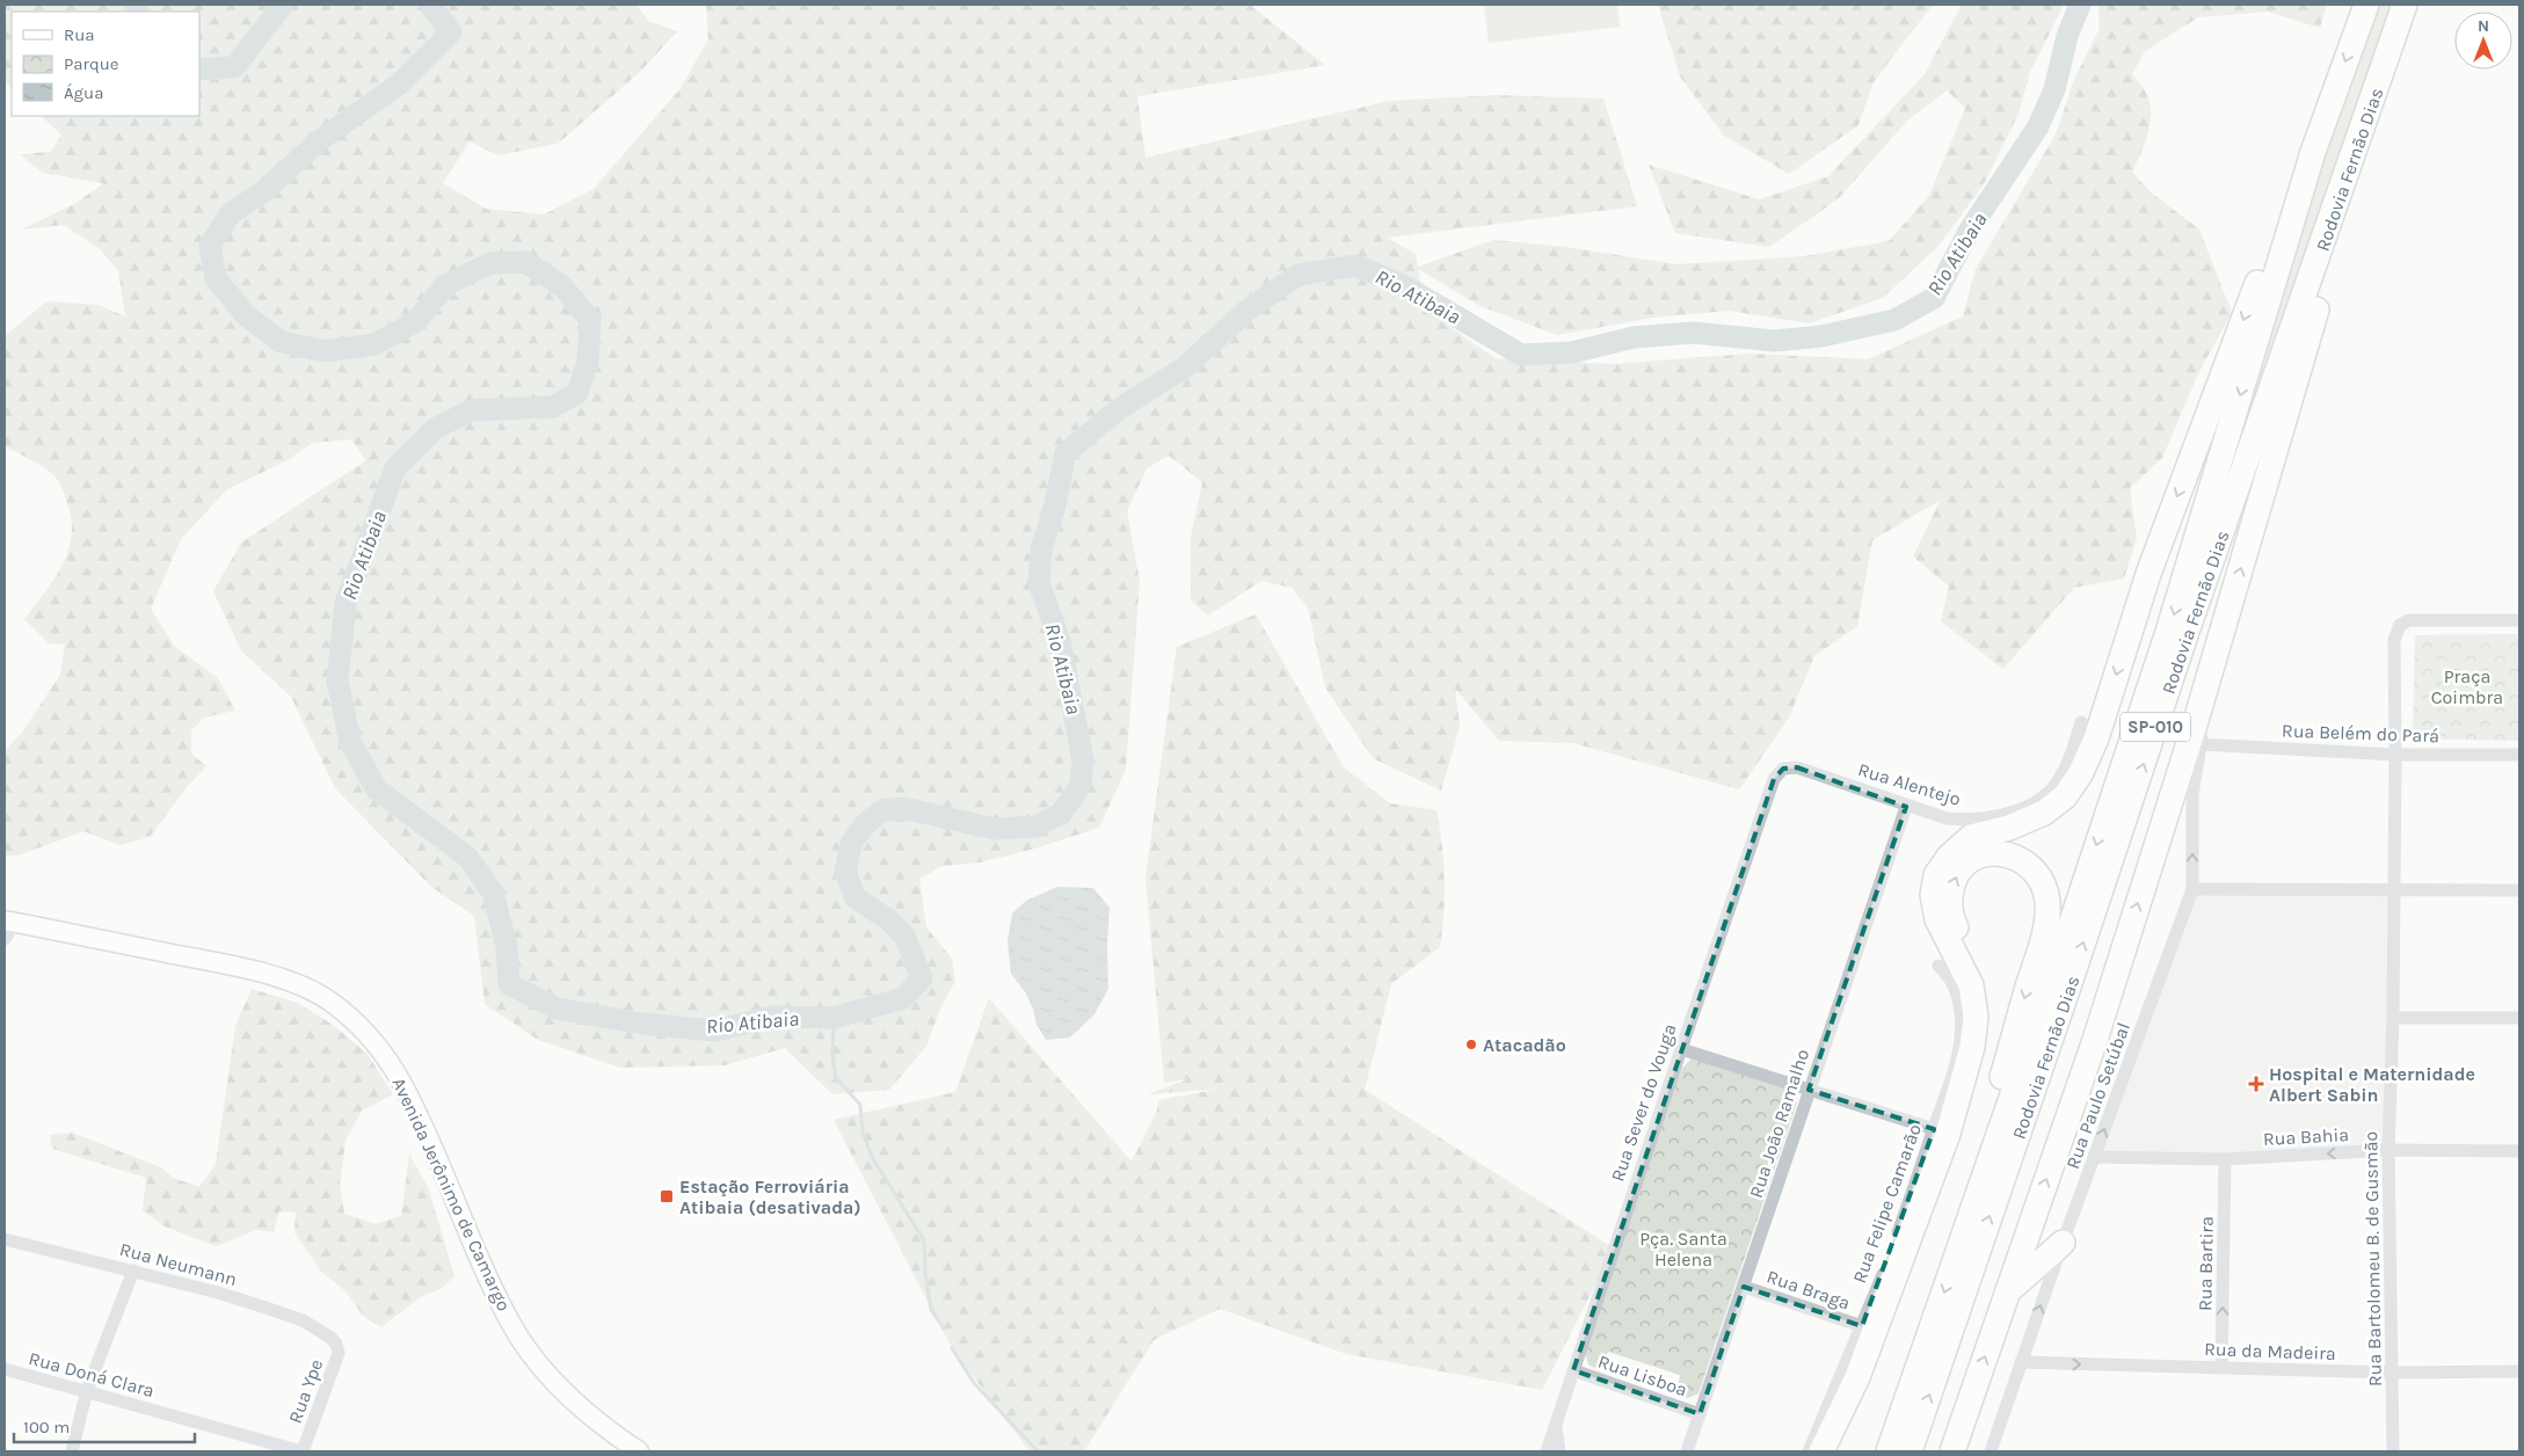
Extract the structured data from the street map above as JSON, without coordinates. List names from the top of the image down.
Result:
{
  "streets": {
    "highway": ["Rodovia Fernão Dias", "SP-010"],
    "street": [
      "Rua Belém do Pará",
      "Rua Alentejo",
      "Rua Paulo Setúbal",
      "Rua Sever do Vouga",
      "Rua João Ramalho",
      "Rua Bahia",
      "Avenida Jerônimo de Camargo",
      "Rua Felipe Camarão",
      "Rua Bartolomeu B. de Gusmão",
      "Rua Neumann",
      "Rua Bartira",
      "Rua Braga",
      "Rua da Madeira",
      "Rua Doná Clara",
      "Rua Lisboa",
      "Rua Ype"
    ]
  },
  "crossings": [
    ["Rua Belém do Pará", "Rua Paulo Setúbal"],
    ["Rua Belém do Pará", "Rua Bartolomeu B. de Gusmão"],
    ["Rua Alentejo", "Rua Sever do Vouga"],
    ["Rua Alentejo", "Rua João Ramalho"],
    ["Rua Paulo Setúbal", "Rua Bahia"],
    ["Rua Paulo Setúbal", "Rua da Madeira"],
    ["Rua Sever do Vouga", "Rua Lisboa"],
    ["Rua João Ramalho", "Rua Braga"],
    ["Rua João Ramalho", "Rua Lisboa"],
    ["Rua Bahia", "Rua Bartolomeu B. de Gusmão"],
    ["Rua Bahia", "Rua Bartira"],
    ["Rua Felipe Camarão", "Rua Braga"],
    ["Rua Bartolomeu B. de Gusmão", "Rua da Madeira"],
    ["Rua Neumann", "Rua Ype"],
    ["Rua Bartira", "Rua da Madeira"],
    ["Rua Doná Clara", "Rua Ype"]
  ],
  "one_way": [
    "Rua Paulo Setúbal",
    "Rua Bahia",
    "Rua Bartira",
    "Rua da Madeira"
  ],
  "water": ["Rio Atibaia"],
  "parks": ["Praça Coimbra", "Pça. Santa Helena"],
  "places": {
    "other": ["Atacadão"],
    "health": ["Hospital e Maternidade Albert Sabin"],
    "transit": ["Estação Ferroviária Atibaia (desativada)"]
  },
  "legend": ["Rua", "Parque", "Água"],
  "scale_bar": "100 m",
  "north": "top"
}
